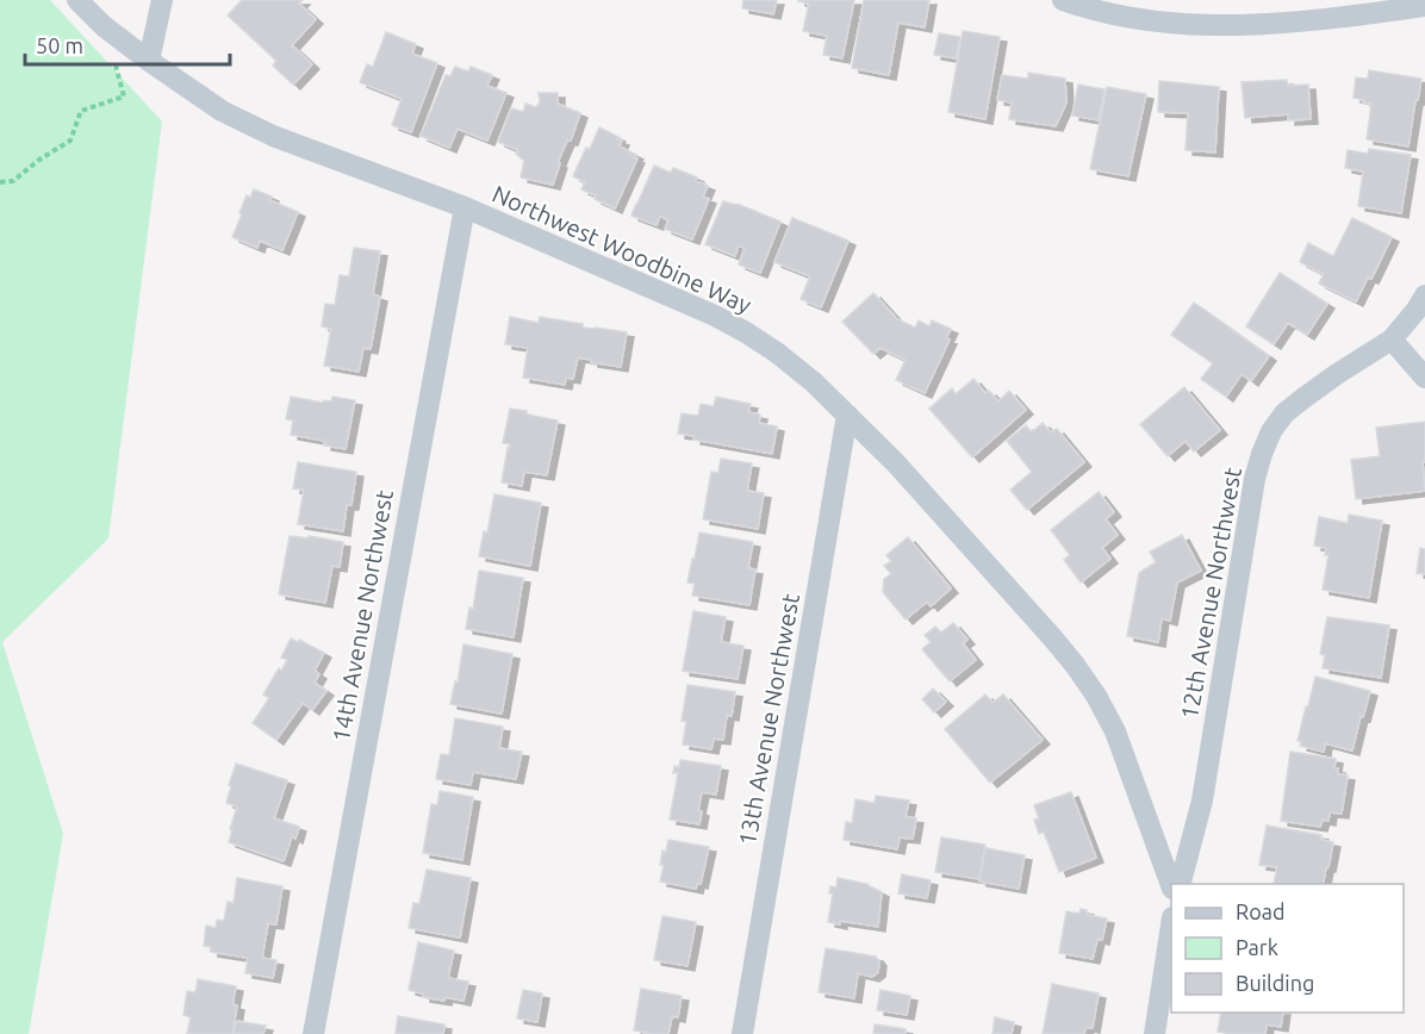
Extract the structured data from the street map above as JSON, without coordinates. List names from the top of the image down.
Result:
{
  "streets": {
    "street": [
      "Northwest Woodbine Way",
      "12th Avenue Northwest",
      "14th Avenue Northwest",
      "13th Avenue Northwest"
    ]
  },
  "crossings": [
    ["Northwest Woodbine Way", "14th Avenue Northwest"],
    ["Northwest Woodbine Way", "13th Avenue Northwest"]
  ],
  "legend": ["Road", "Park", "Building"],
  "scale_bar": "50 m"
}
